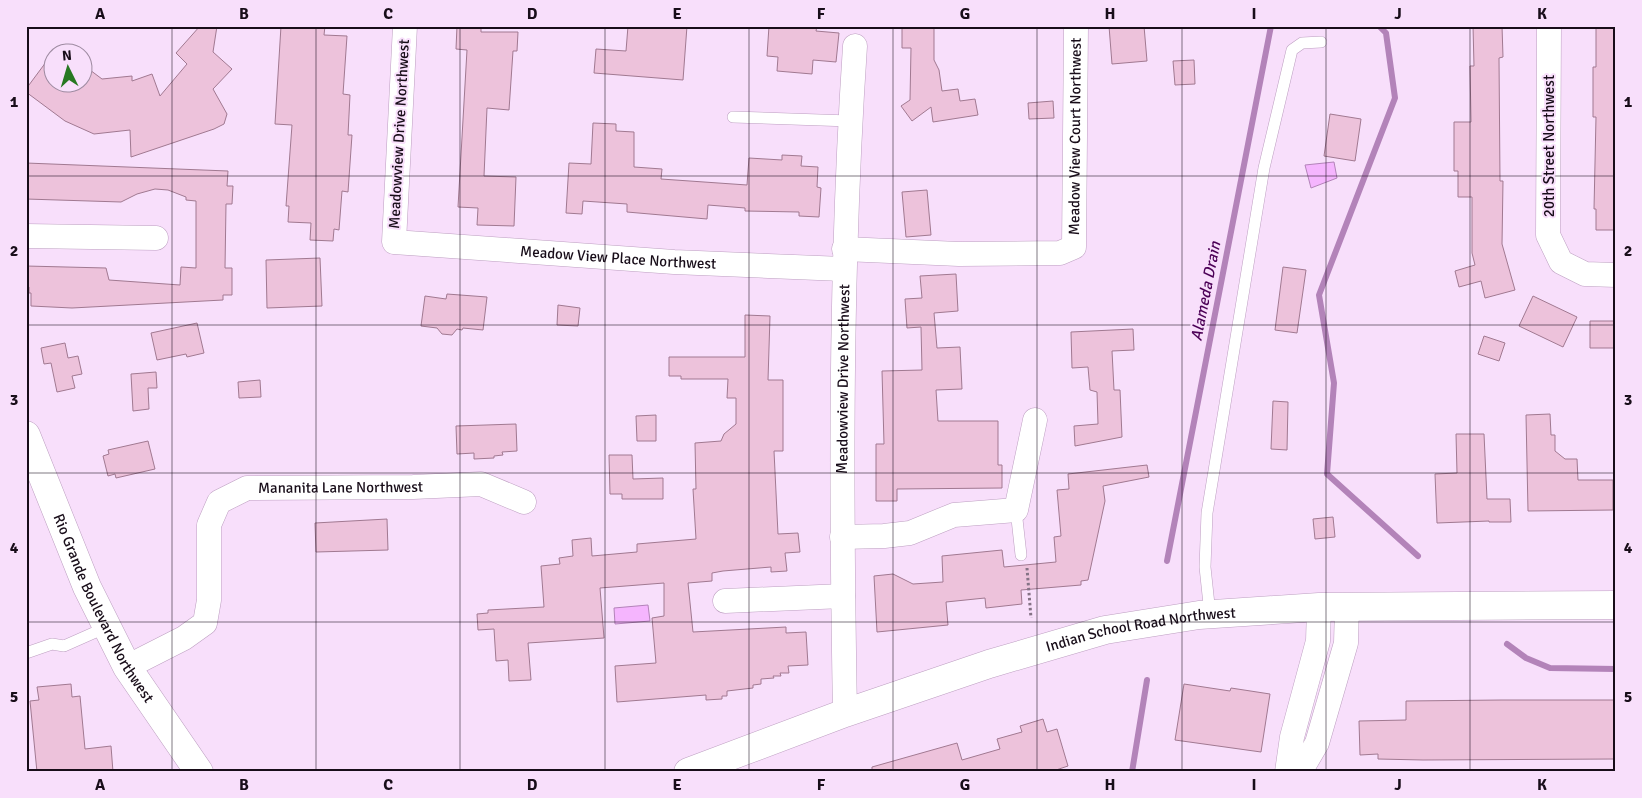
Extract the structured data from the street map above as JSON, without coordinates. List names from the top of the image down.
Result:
{
  "streets": {
    "main road": ["Rio Grande Boulevard Northwest", "Indian School Road Northwest"],
    "street": [
      "Meadowview Drive Northwest",
      "Meadow View Court Northwest",
      "20th Street Northwest",
      "Meadow View Place Northwest",
      "Mananita Lane Northwest"
    ]
  },
  "crossings": [
    ["Meadowview Drive Northwest", "Meadow View Place Northwest"],
    ["Meadowview Drive Northwest", "Indian School Road Northwest"],
    ["Meadow View Court Northwest", "Meadow View Place Northwest"],
    ["Mananita Lane Northwest", "Rio Grande Boulevard Northwest"]
  ],
  "water": ["Alameda Drain"],
  "north": "top",
  "grid": {
    "columns": [
      "A",
      "B",
      "C",
      "D",
      "E",
      "F",
      "G",
      "H",
      "I",
      "J",
      "K"
    ],
    "rows": [
      "1",
      "2",
      "3",
      "4",
      "5"
    ]
  }
}
